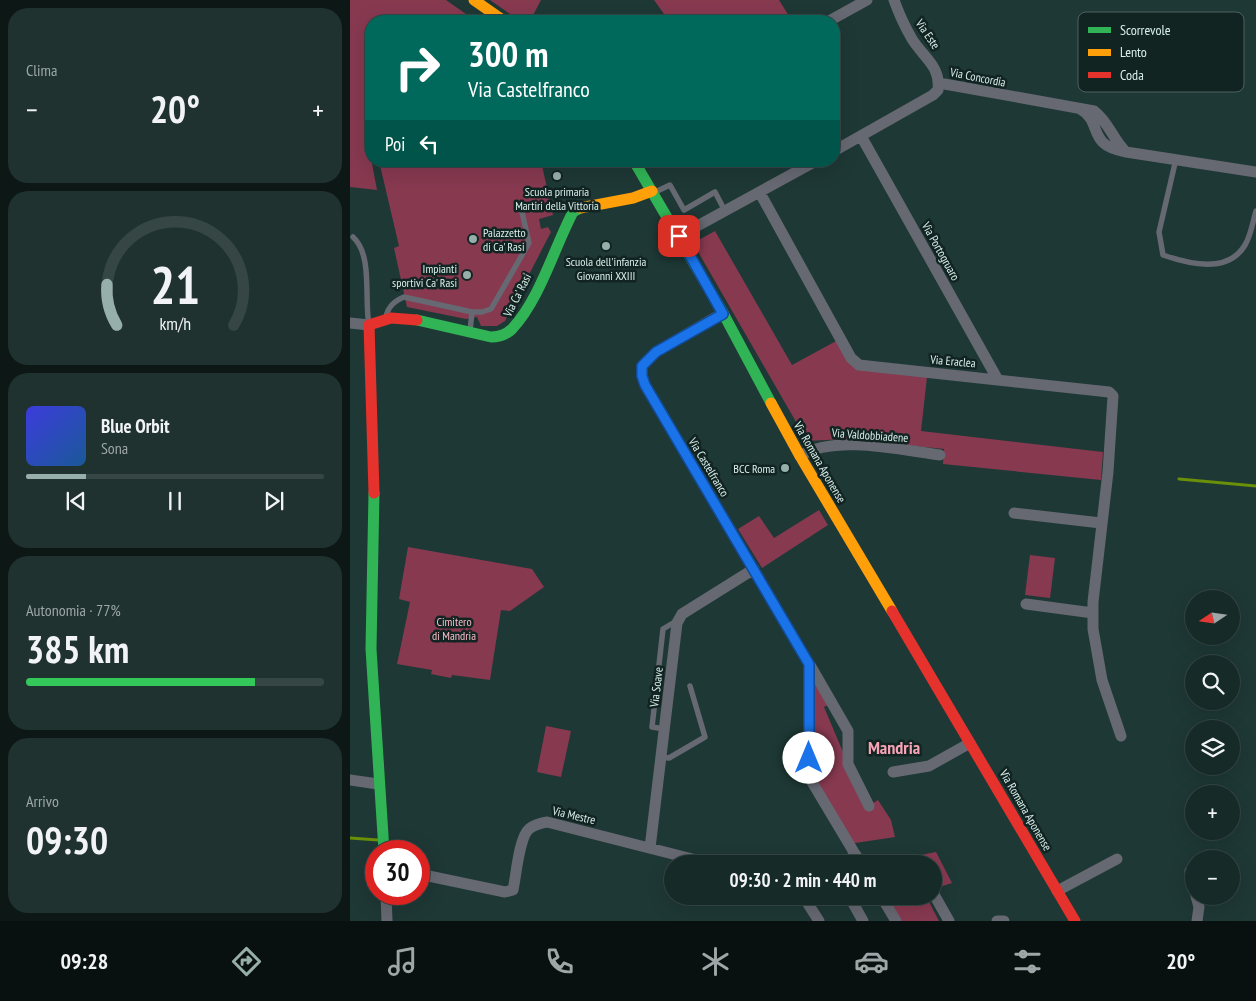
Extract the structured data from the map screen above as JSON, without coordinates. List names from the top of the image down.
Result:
{
  "streets": {
    "street": [
      "Via Este",
      "Via Concordia",
      "Via Portogruaro",
      "Via Ca' Rasi",
      "Via Eraclea",
      "Via Valdobbiadene",
      "Via Romana Aponense",
      "Via Castelfranco",
      "Via Soave",
      "Via Mestre"
    ]
  },
  "crossings": [
    ["Via Este", "Via Concordia"],
    ["Via Concordia", "Via Portogruaro"],
    ["Via Portogruaro", "Via Eraclea"],
    ["Via Ca' Rasi", "Via Romana Aponense"],
    ["Via Valdobbiadene", "Via Romana Aponense"],
    ["Via Romana Aponense", "Via Castelfranco"],
    ["Via Castelfranco", "Via Soave"],
    ["Via Soave", "Via Mestre"]
  ],
  "districts": ["Mandria"],
  "parks": ["Cimitero di Mandria"],
  "places": [
    "Scuola primaria Martiri della Vittoria",
    "Palazzetto di Ca' Rasi",
    "Scuola dell'infanzia Giovanni XXIII",
    "Impianti sportivi Ca' Rasi",
    "BCC Roma"
  ],
  "legend": ["Scorrevole", "Lento", "Coda"],
  "north": "left",
  "page": {
    "tile": [
      "Clima",
      ["Autonomia · 77%", "385 km"],
      ["Arrivo", "09:30"]
    ],
    "turn": ["300 m", "Via Castelfranco"],
    "heat": ["−", "20°", "+"],
    "then": "Poi",
    "song": ["Blue Orbit", "Sona"],
    "map_buttons": ["+", "−"],
    "limit": "30",
    "trip": "09:30 · 2 min · 440 m",
    "tabs": ["09:28", "20°"],
    "gauge": ["21", "km/h"]
  }
}
